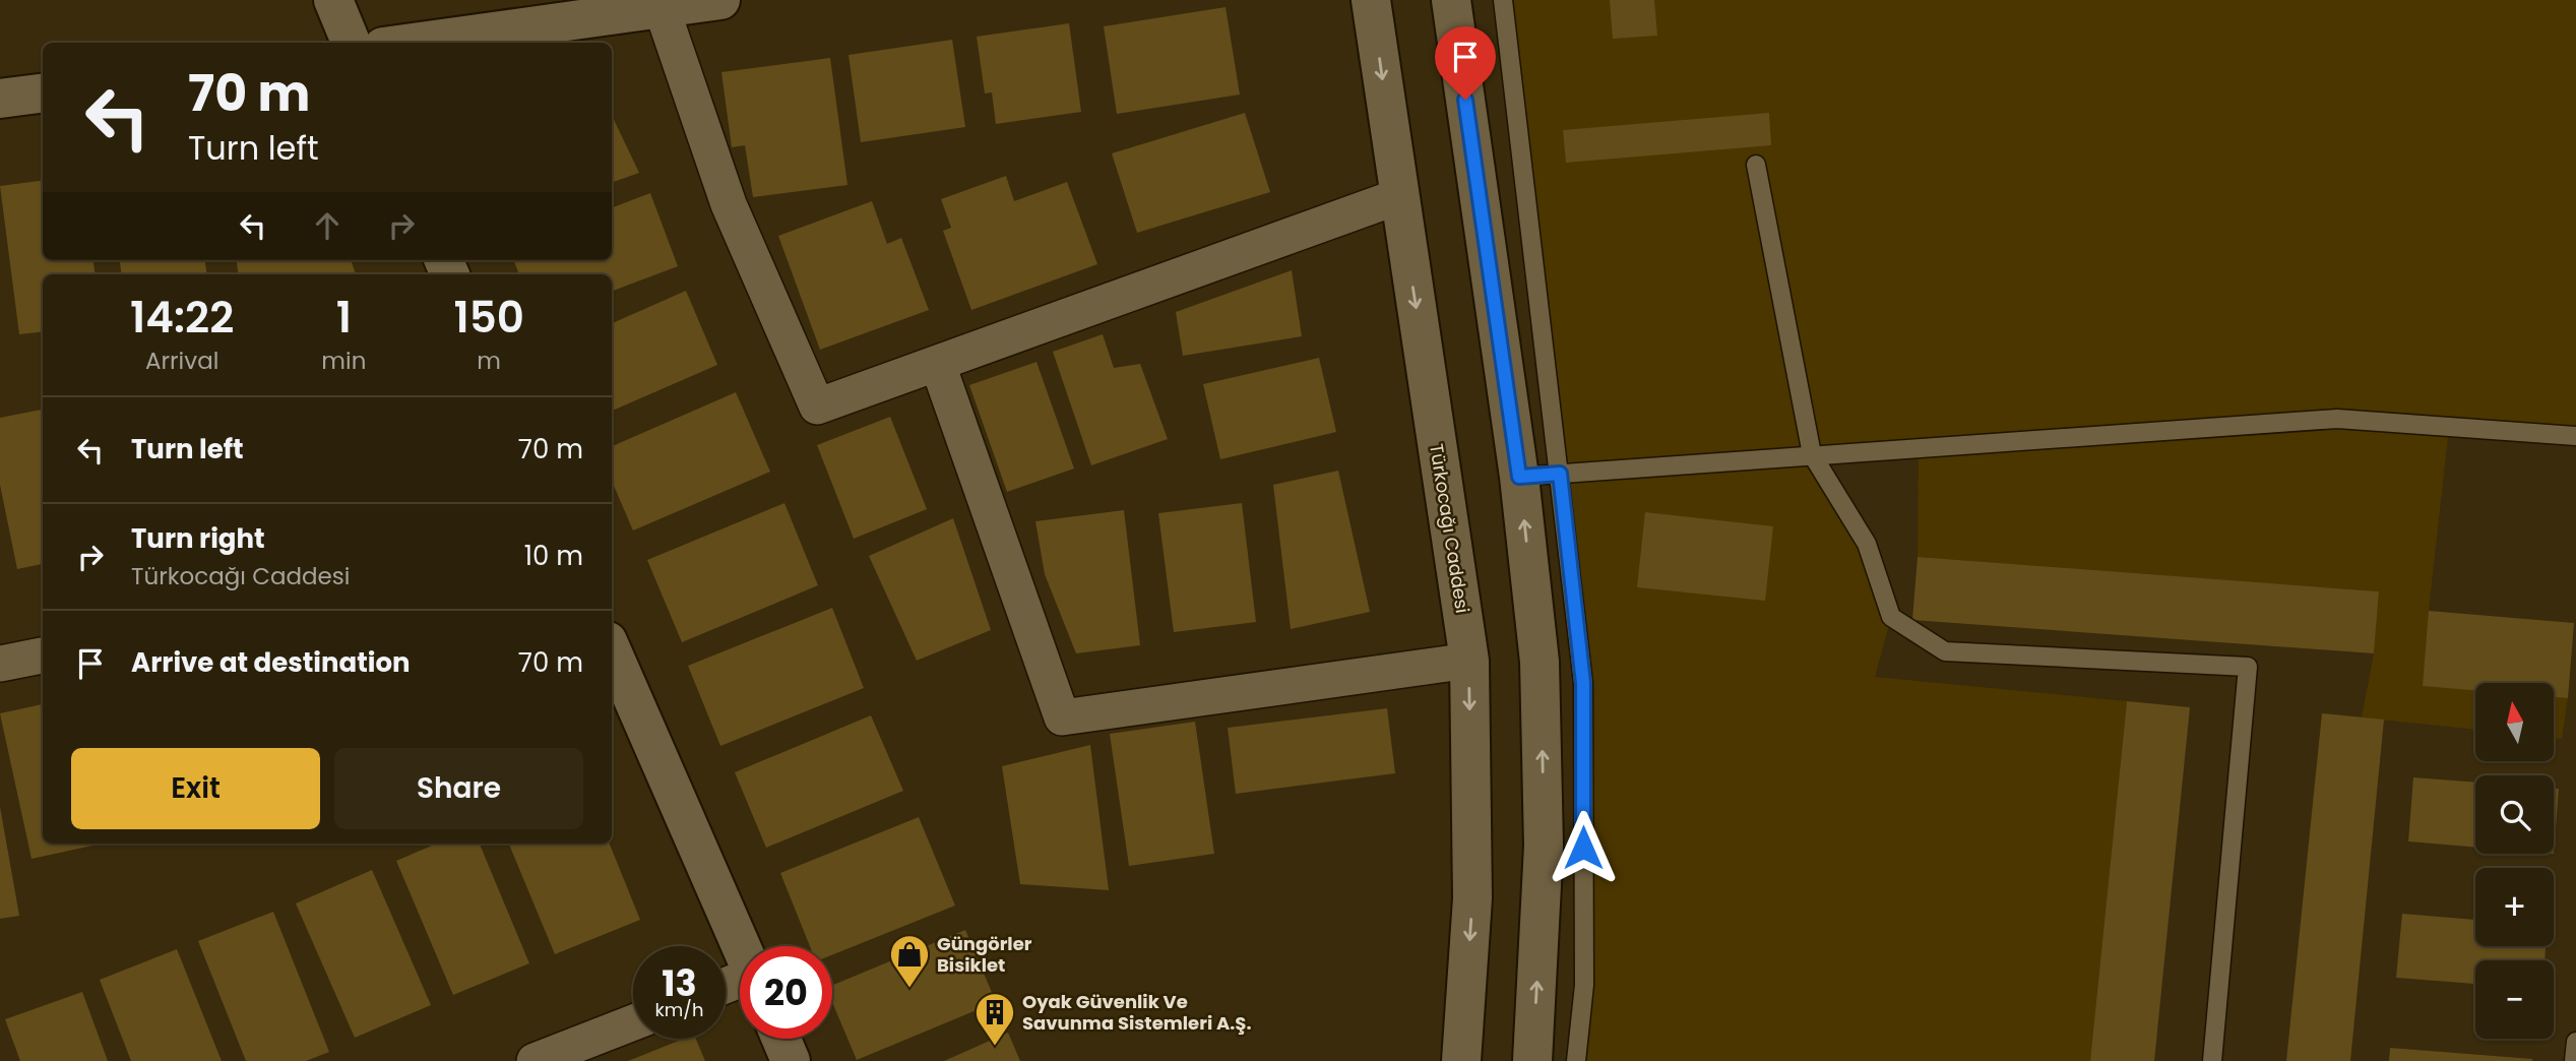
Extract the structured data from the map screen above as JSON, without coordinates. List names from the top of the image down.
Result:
{
  "streets": {
    "main road": ["Türkocağı Caddesi"]
  },
  "places": {
    "shop": ["Güngörler Bisiklet"],
    "building": ["Oyak Güvenlik Ve Savunma Sistemleri A.Ş."]
  },
  "north": "top",
  "page": {
    "turn": ["70 m", "Turn left"],
    "eta": [
      "14:22",
      "Arrival",
      "1",
      "min",
      "150",
      "m"
    ],
    "list": [
      {
        "name": "Turn left",
        "value": "70 m"
      },
      {
        "name": "Turn right",
        "note": "Türkocağı Caddesi",
        "value": "10 m"
      },
      {
        "name": "Arrive at destination",
        "value": "70 m"
      }
    ],
    "map_buttons": ["+", "−"],
    "buttons": ["Exit", "Share"],
    "speed": "13 km/h",
    "limit": "20"
  }
}
